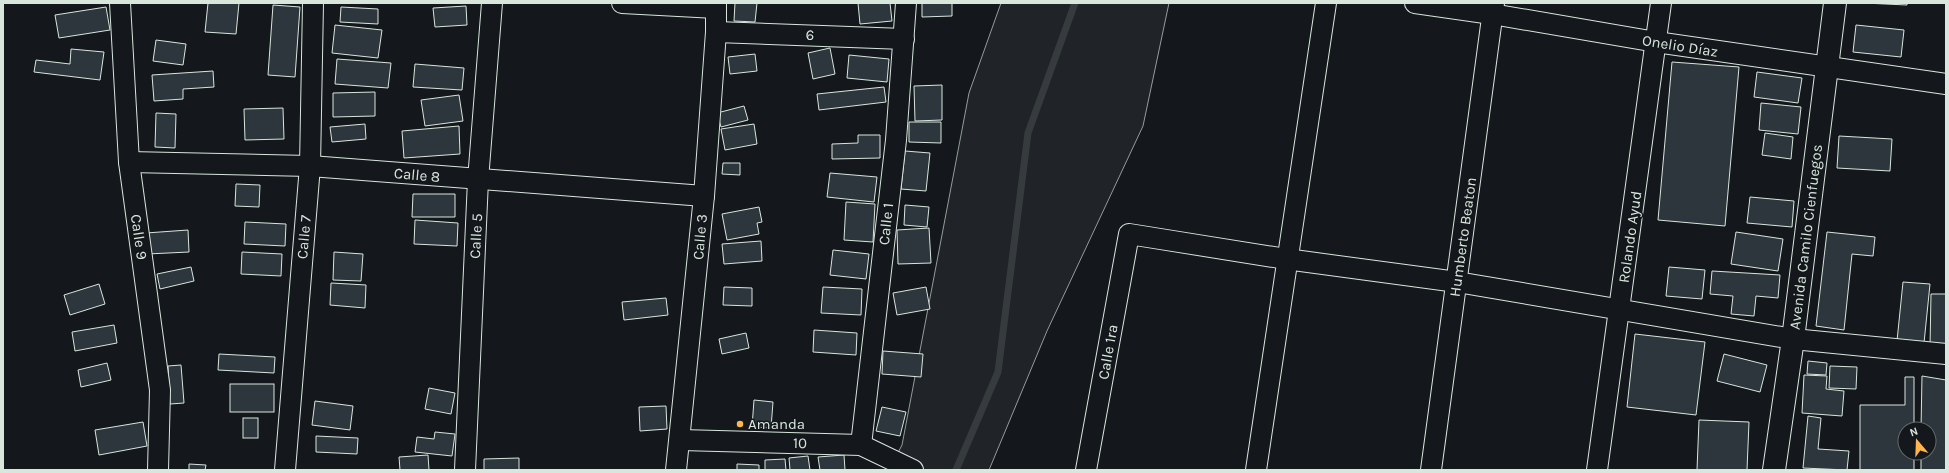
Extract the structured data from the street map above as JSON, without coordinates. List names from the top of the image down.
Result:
{
  "streets": {
    "main road": ["Avenida Camilo Cienfuegos"],
    "street": [
      "6",
      "Onelio Díaz",
      "Calle 8",
      "Calle 1",
      "Calle 5",
      "Calle 9",
      "Calle 7",
      "Calle 3",
      "Humberto Beaton",
      "Rolando Ayud",
      "Calle 1ra",
      "10"
    ]
  },
  "crossings": [
    ["6", "Calle 1"],
    ["6", "Calle 3"],
    ["Onelio Díaz", "Humberto Beaton"],
    ["Onelio Díaz", "Rolando Ayud"],
    ["Onelio Díaz", "Avenida Camilo Cienfuegos"],
    ["Calle 8", "Calle 5"],
    ["Calle 8", "Calle 9"],
    ["Calle 8", "Calle 7"],
    ["Calle 8", "Calle 3"],
    ["Calle 1", "10"],
    ["Calle 3", "10"]
  ],
  "places": ["Amanda"],
  "north": "top"
}
